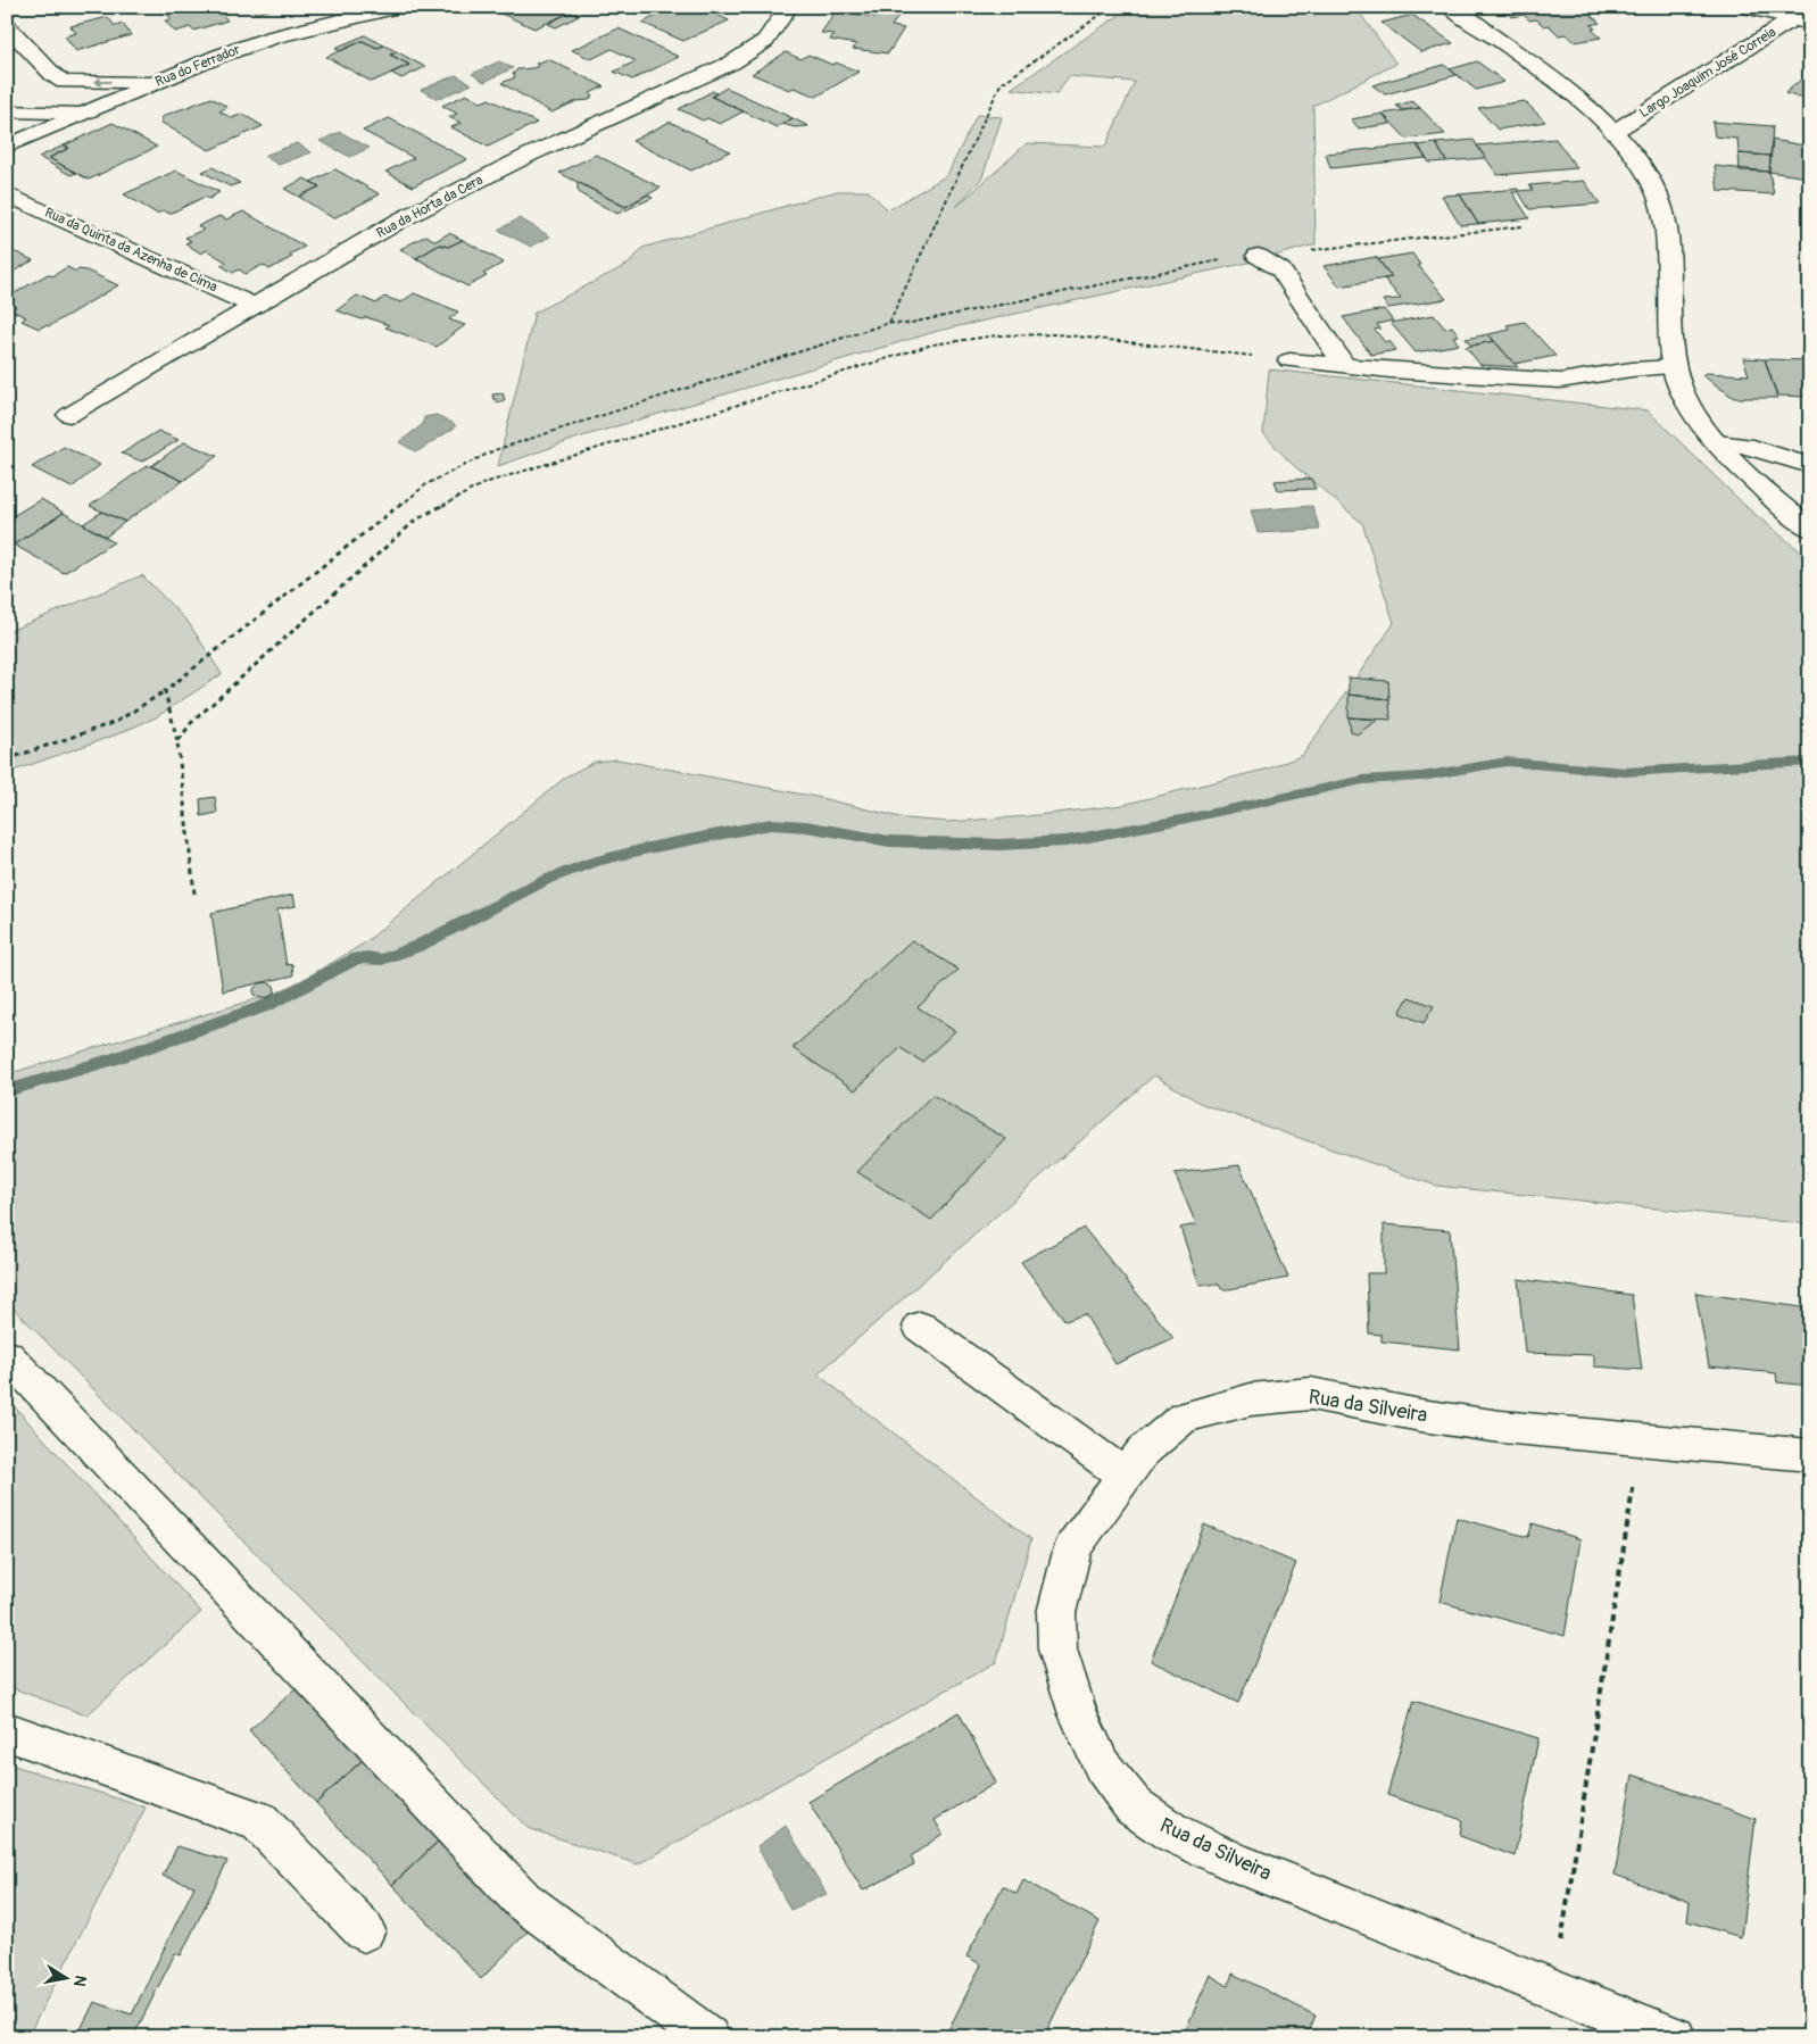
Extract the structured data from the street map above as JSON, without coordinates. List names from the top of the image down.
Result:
{
  "streets": {
    "street": [
      "Rua do Ferrador",
      "Largo Joaquim José Correia",
      "Rua da Horta da Cera",
      "Rua da Quinta da Azenha de Cima",
      "Rua da Silveira"
    ]
  },
  "crossings": [
    ["Rua da Horta da Cera", "Rua da Quinta da Azenha de Cima"]
  ],
  "north": "right"
}
